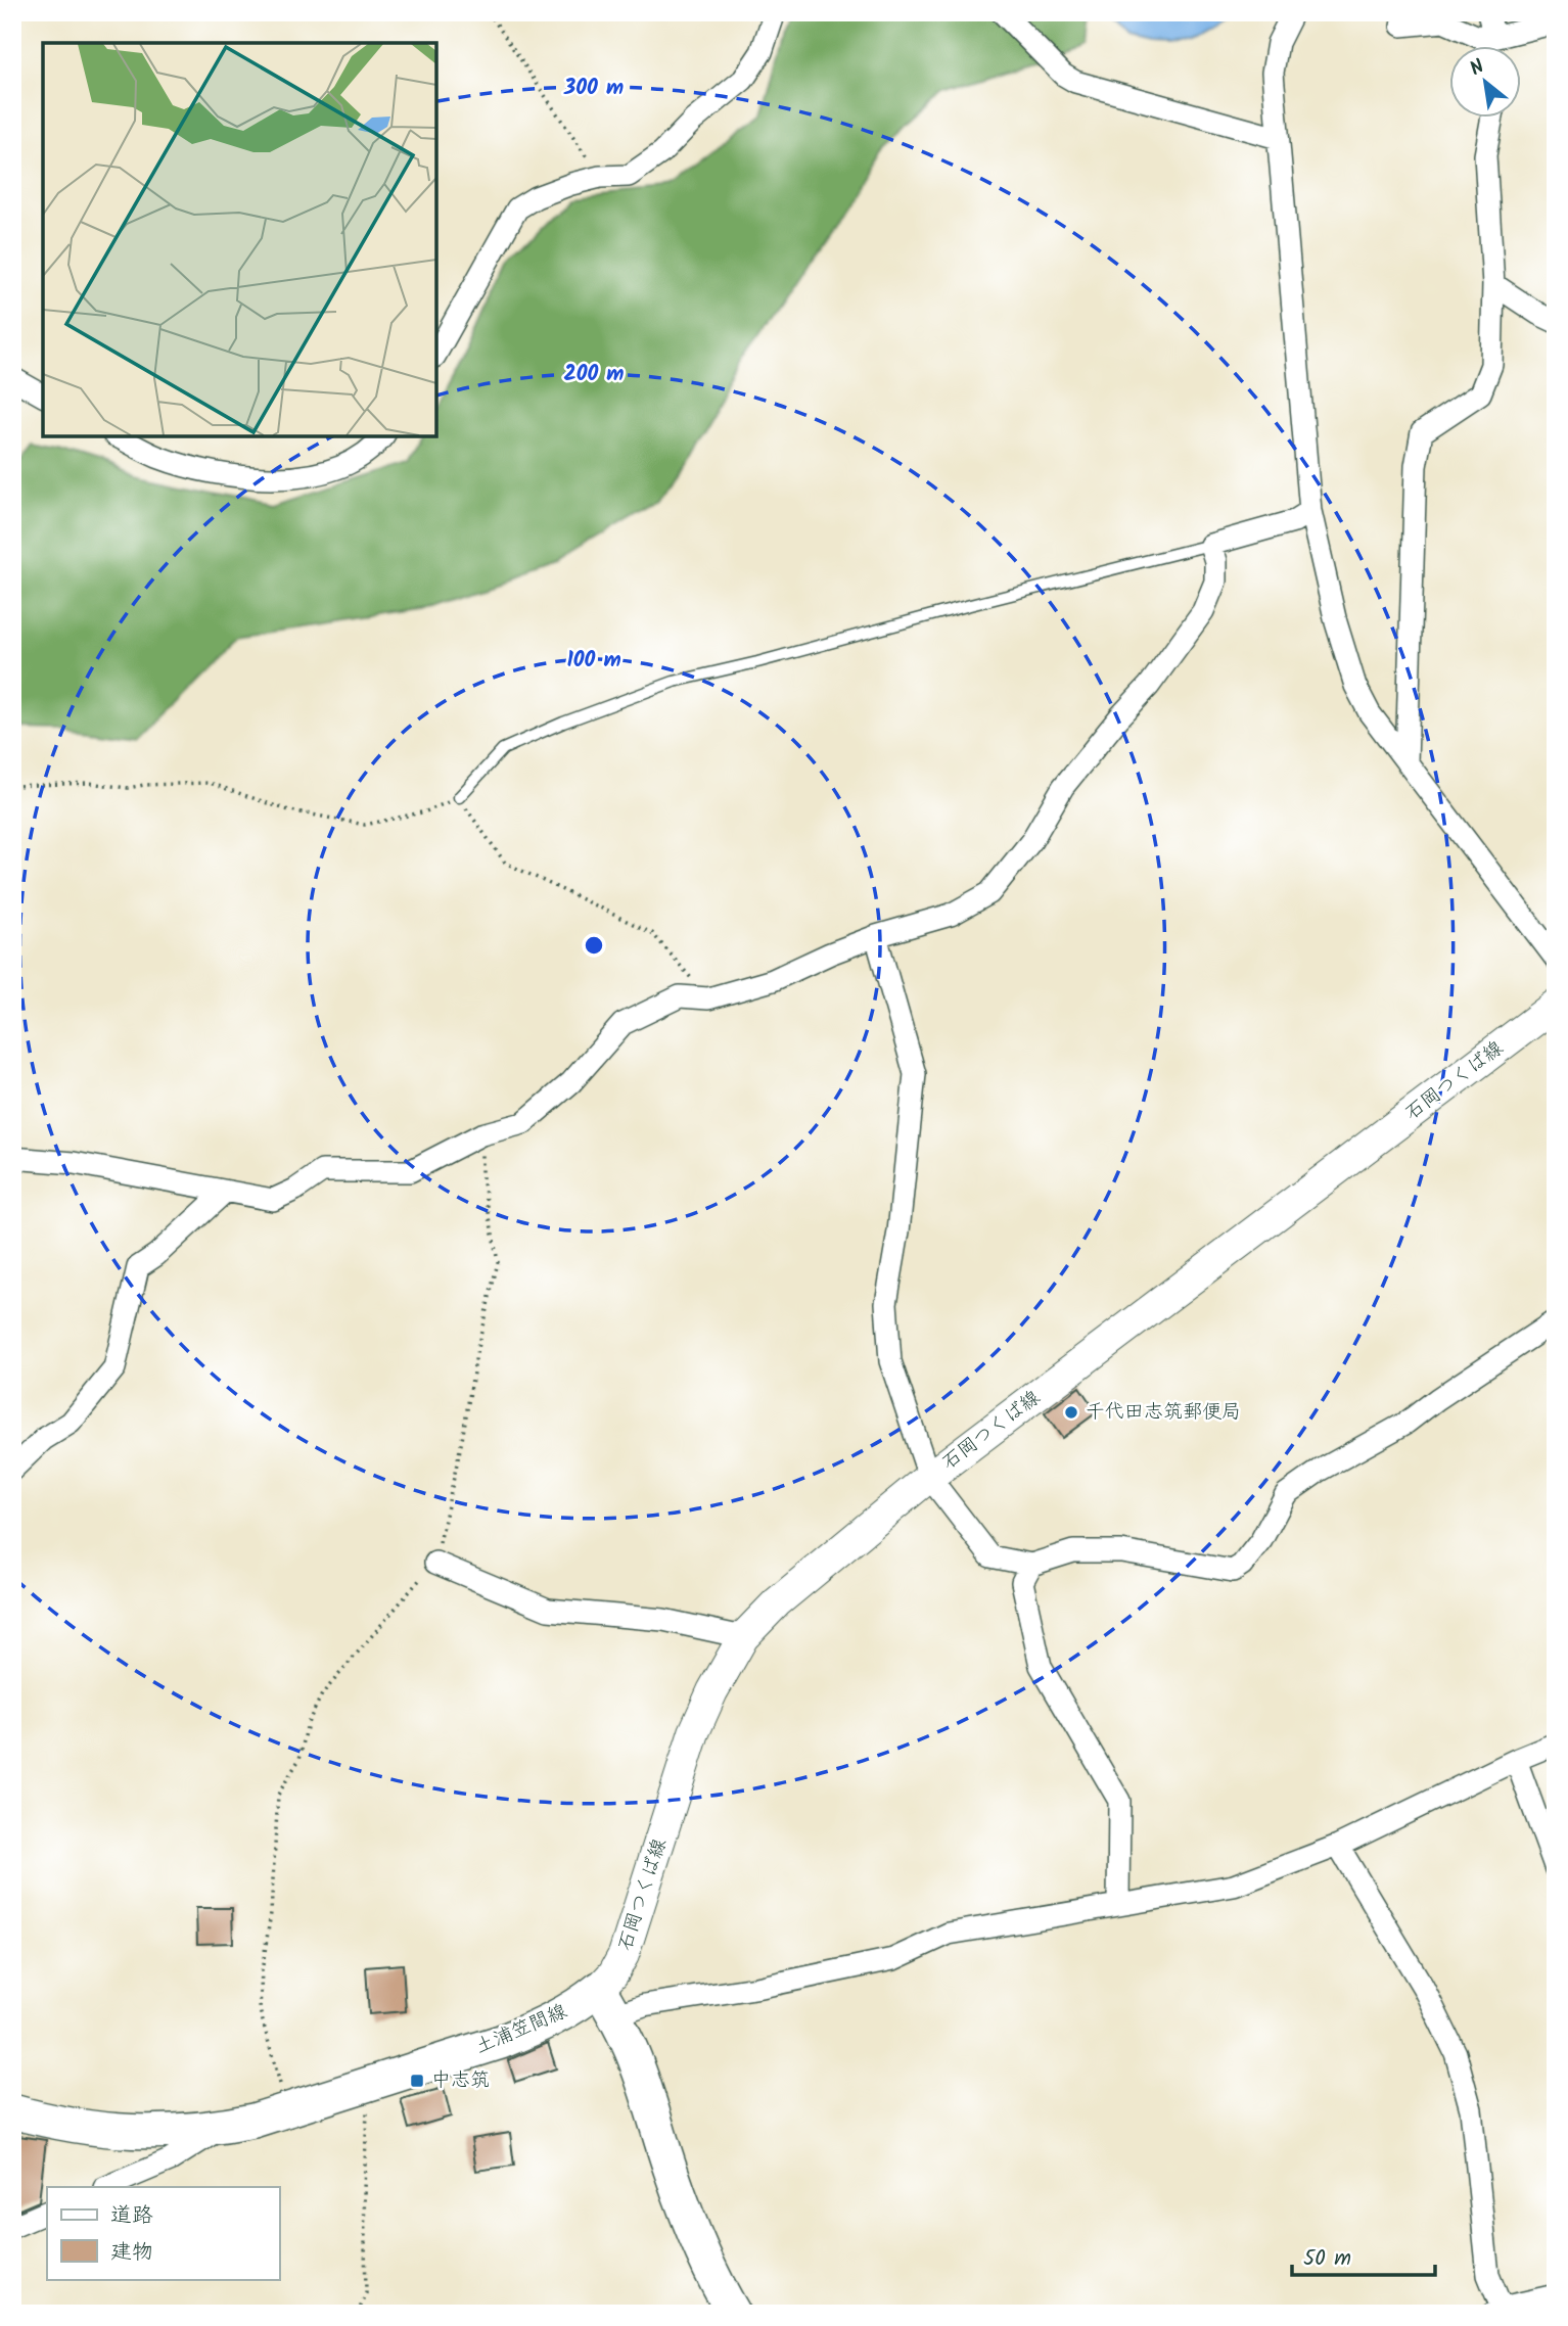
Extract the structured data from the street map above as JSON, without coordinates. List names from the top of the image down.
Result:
{
  "streets": {
    "main road": ["石岡つくば線", "土浦笠間線"]
  },
  "crossings": [
    ["石岡つくば線", "土浦笠間線"]
  ],
  "places": {
    "other": ["千代田志筑郵便局"],
    "transit": ["中志筑"]
  },
  "legend": ["道路", "建物"],
  "scale_bar": "50 m",
  "north": "top left",
  "rings": ["300 m", "200 m", "100 m"]
}
